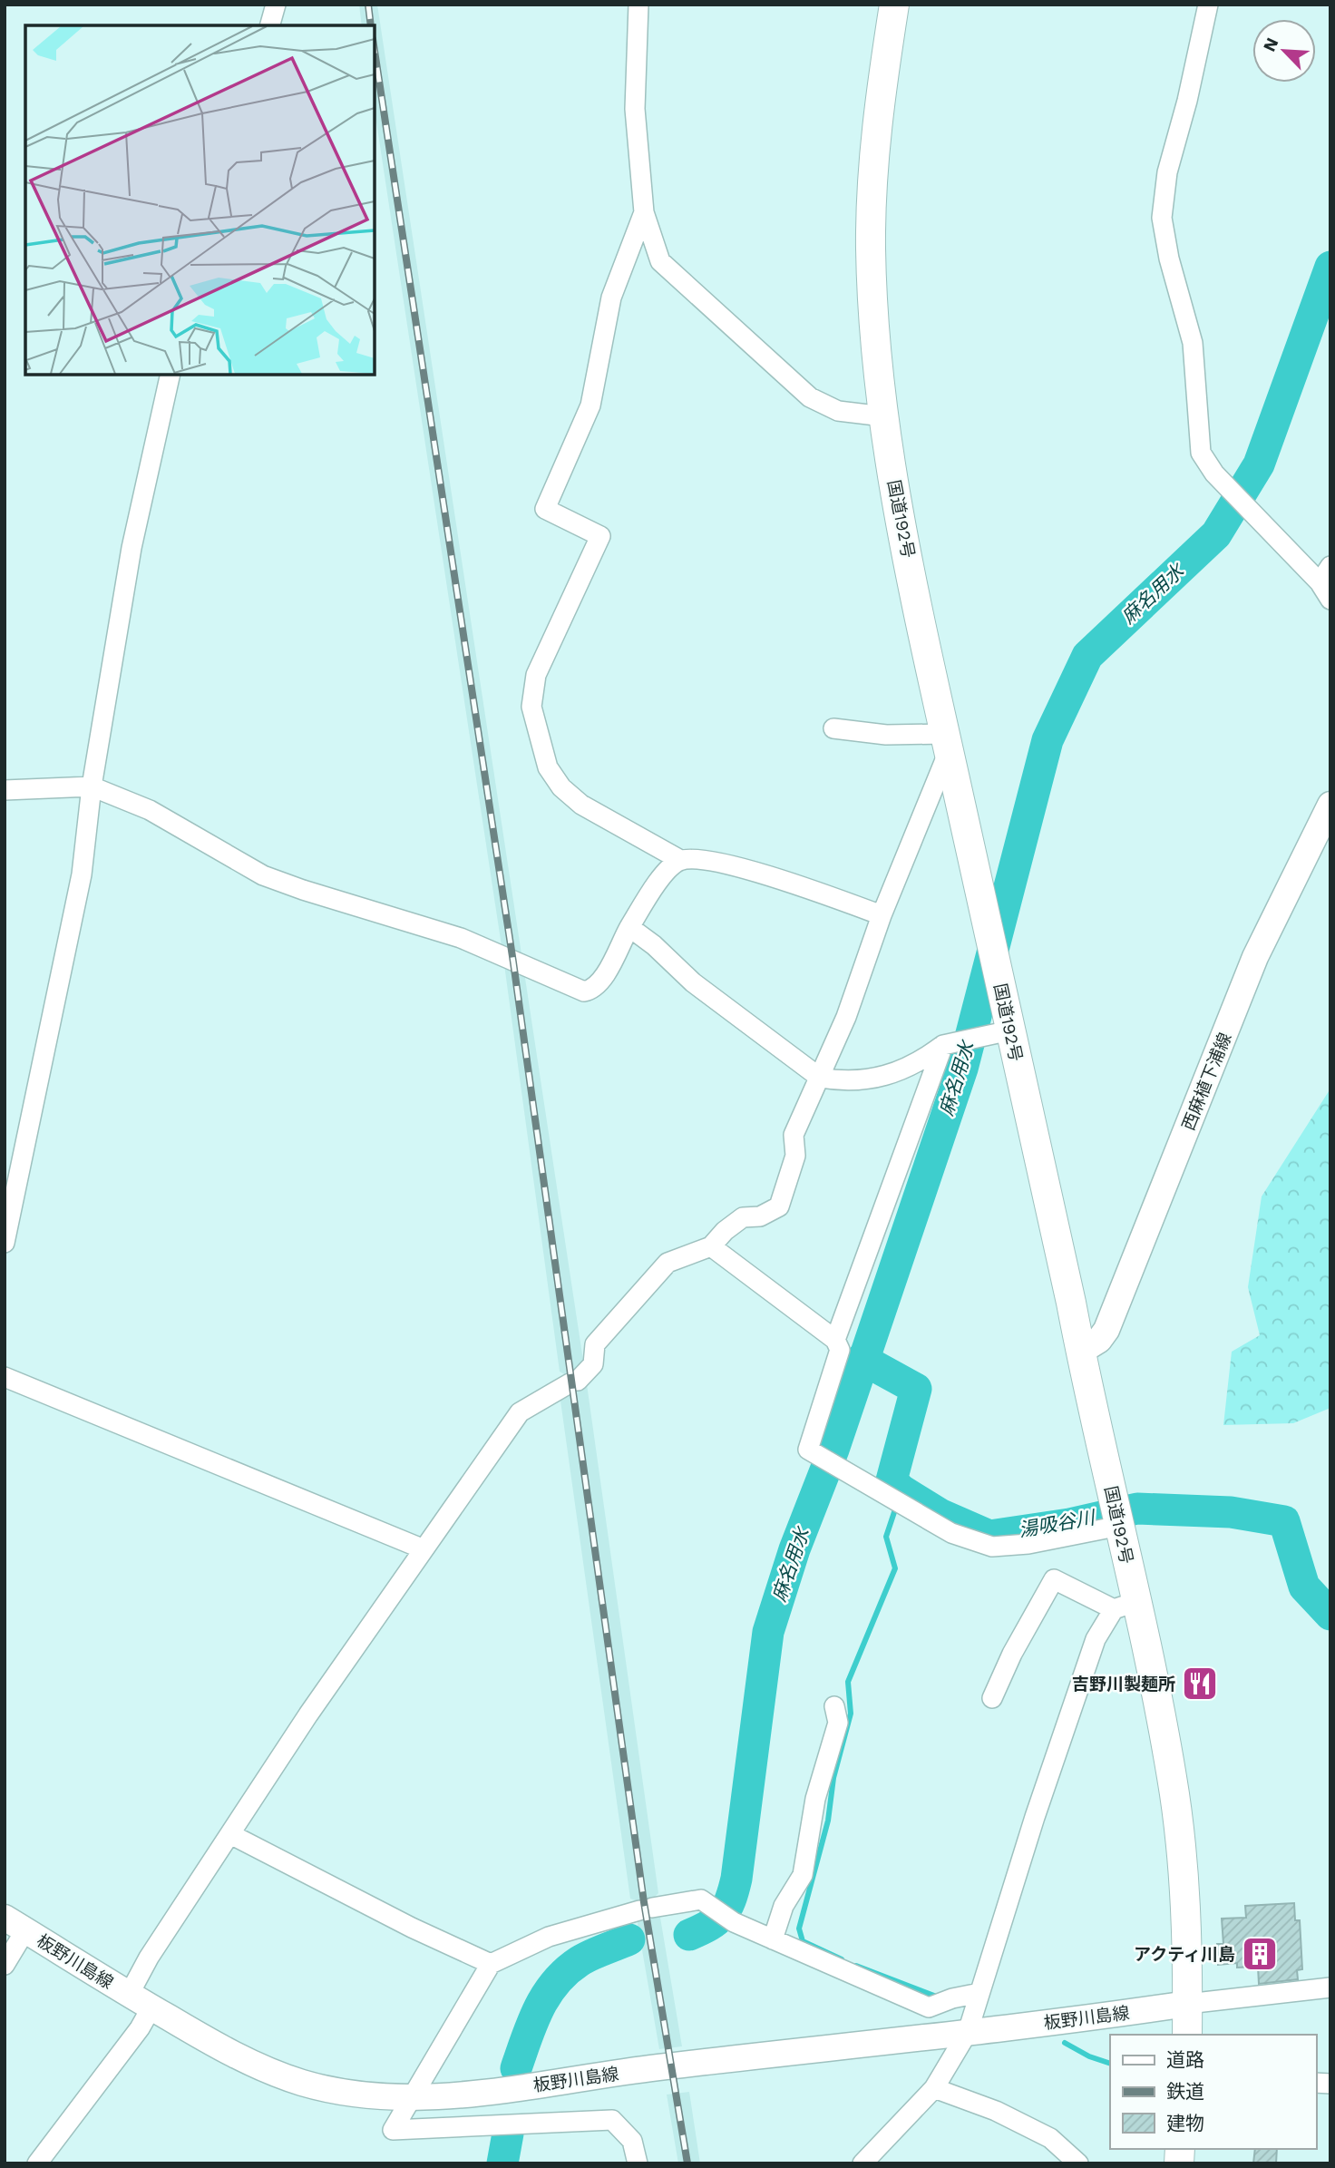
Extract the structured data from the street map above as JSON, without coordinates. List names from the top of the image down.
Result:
{
  "streets": {
    "highway": ["国道192号"],
    "main road": ["西麻植下浦線", "板野川島線"]
  },
  "crossings": [
    ["国道192号", "西麻植下浦線"],
    ["国道192号", "板野川島線"]
  ],
  "water": ["麻名用水", "湯吸谷川"],
  "places": {
    "restaurant": ["吉野川製麺所"],
    "building": ["アクティ川島"]
  },
  "legend": ["道路", "鉄道", "建物"],
  "north": "top left"
}
